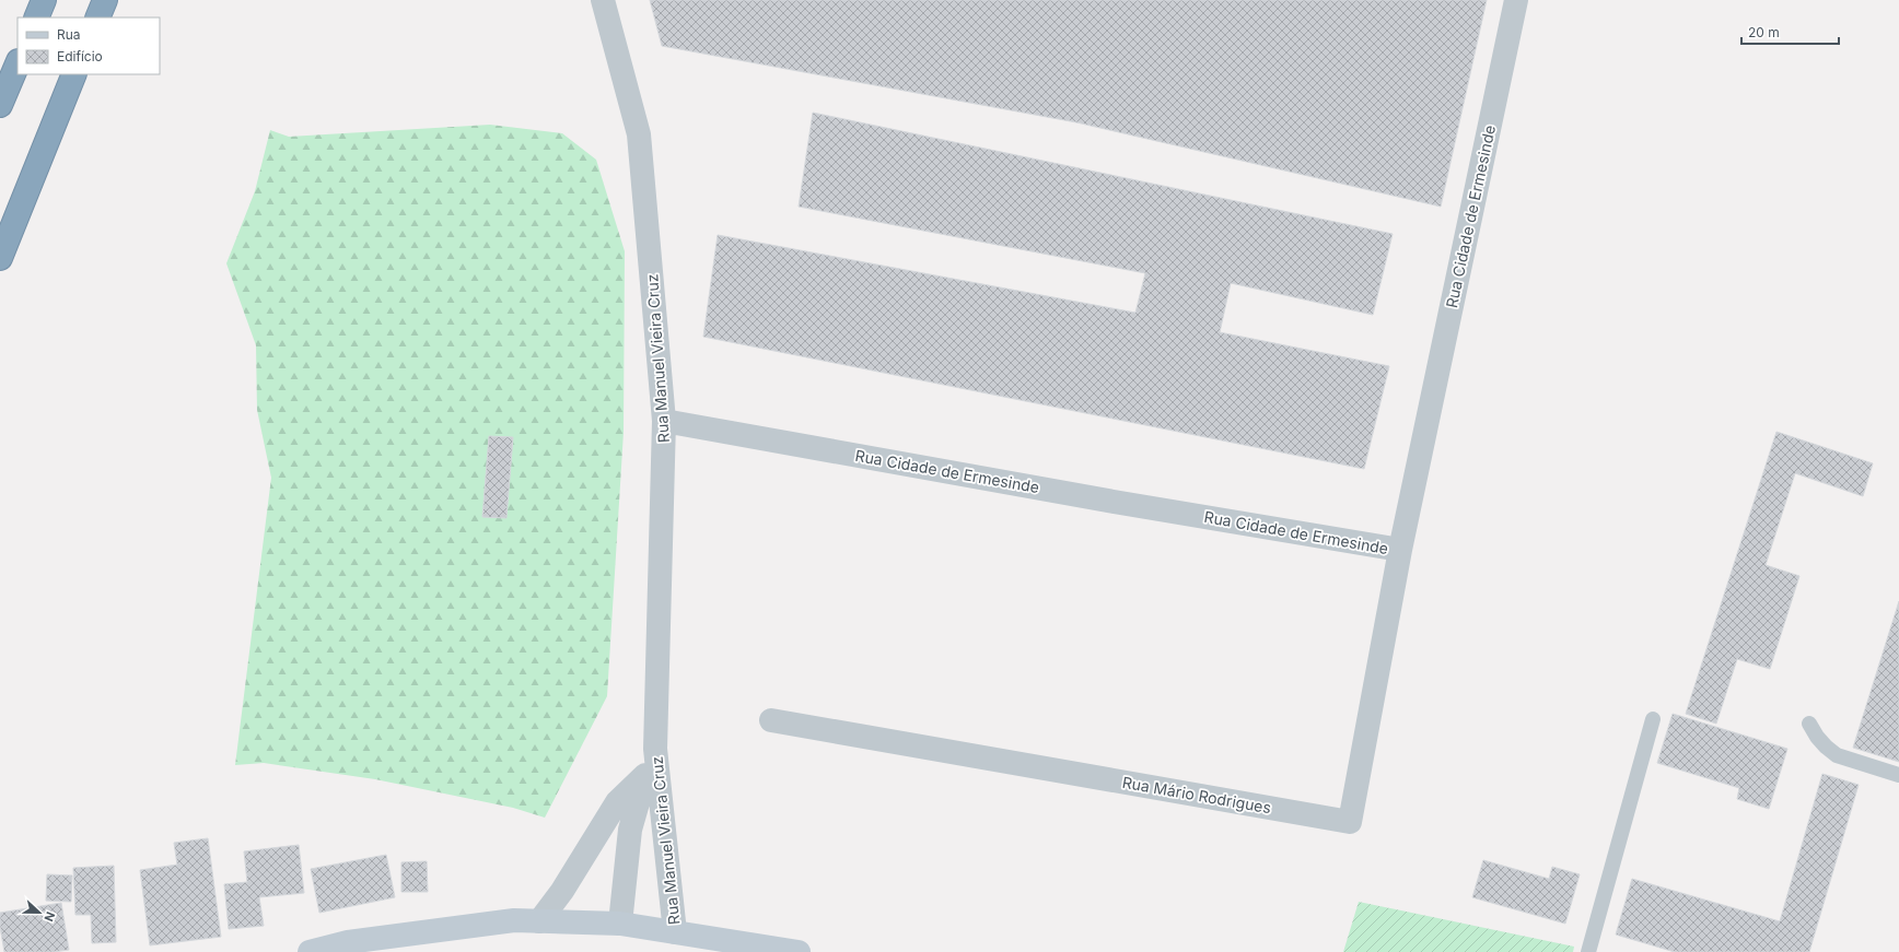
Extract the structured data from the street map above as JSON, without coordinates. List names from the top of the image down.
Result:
{
  "streets": {
    "street": ["Rua Cidade de Ermesinde", "Rua Manuel Vieira Cruz", "Rua Mário Rodrigues"]
  },
  "crossings": [
    ["Rua Cidade de Ermesinde", "Rua Manuel Vieira Cruz"],
    ["Rua Cidade de Ermesinde", "Rua Mário Rodrigues"]
  ],
  "legend": ["Rua", "Edifício"],
  "scale_bar": "20 m",
  "north": "right"
}
